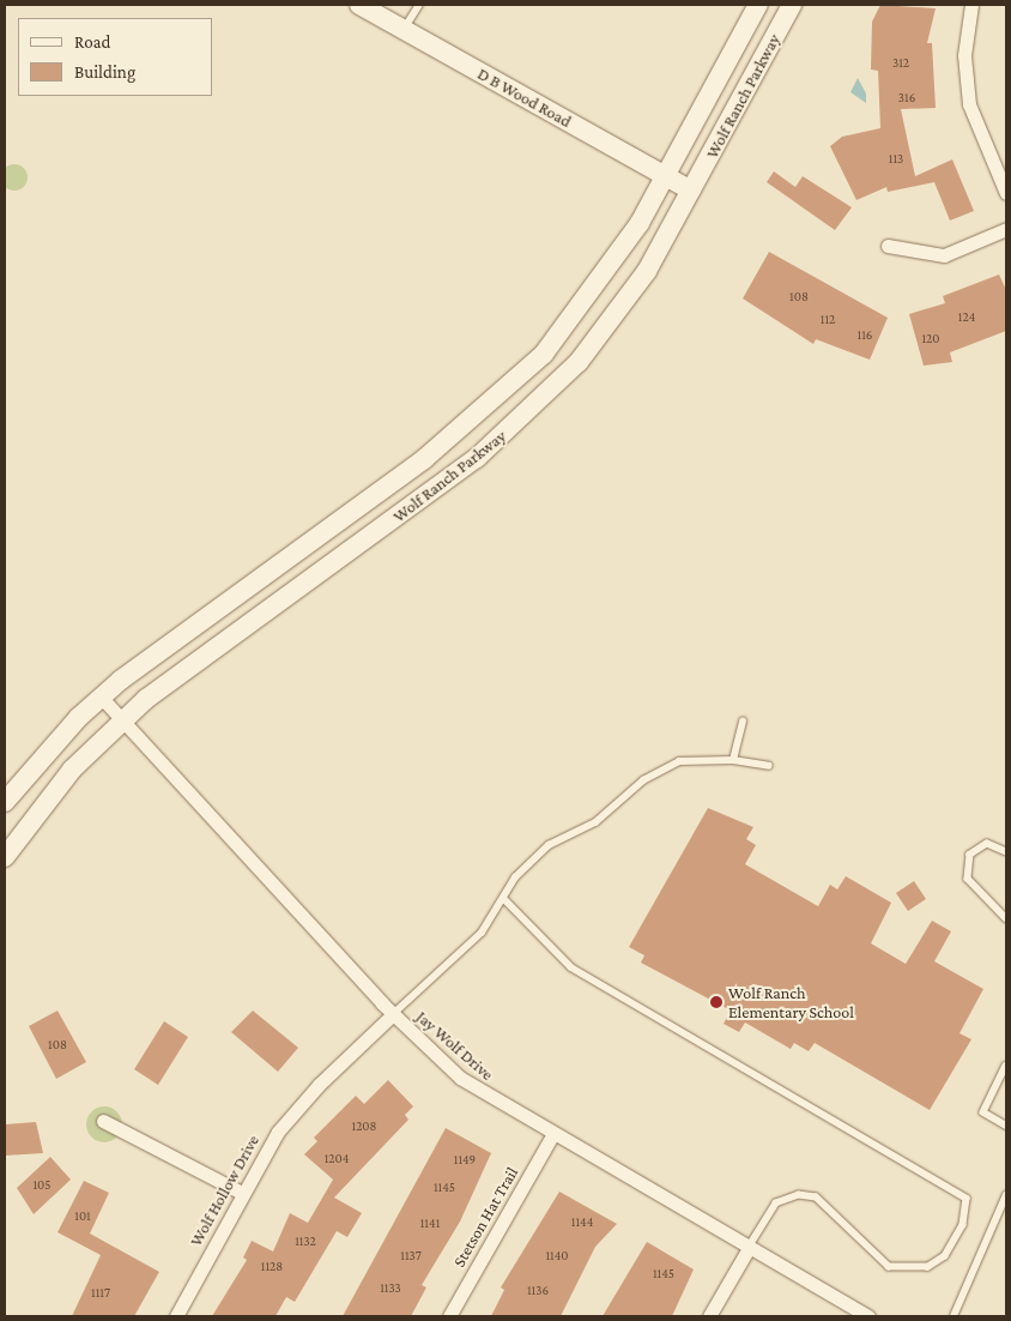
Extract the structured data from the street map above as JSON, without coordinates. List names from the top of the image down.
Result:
{
  "streets": {
    "street": [
      "Wolf Ranch Parkway",
      "D B Wood Road",
      "Jay Wolf Drive",
      "Wolf Hollow Drive",
      "Stetson Hat Trail"
    ]
  },
  "crossings": [
    ["Wolf Ranch Parkway", "D B Wood Road"],
    ["Wolf Ranch Parkway", "Jay Wolf Drive"],
    ["Jay Wolf Drive", "Wolf Hollow Drive"],
    ["Jay Wolf Drive", "Stetson Hat Trail"]
  ],
  "places": ["Wolf Ranch Elementary School"],
  "house_numbers": [
    "312",
    "316",
    "113",
    "108",
    "124",
    "112",
    "116",
    "120",
    "108",
    "1208",
    "1204",
    "1149",
    "105",
    "1145",
    "101",
    "1144",
    "1141",
    "1132",
    "1137",
    "1140",
    "1128",
    "1145",
    "1133",
    "1136",
    "1117"
  ],
  "legend": ["Road", "Building"]
}
